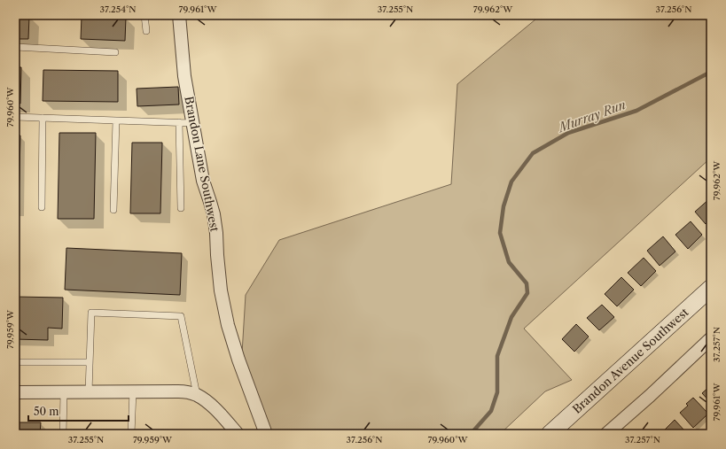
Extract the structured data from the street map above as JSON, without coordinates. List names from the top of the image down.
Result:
{
  "streets": {
    "main road": ["Brandon Avenue Southwest"],
    "street": ["Brandon Lane Southwest"]
  },
  "water": ["Murray Run"],
  "scale_bar": "50 m",
  "coordinates": [
    "37.254°N",
    "79.961°W",
    "37.255°N",
    "79.962°W",
    "37.256°N",
    "79.960°W",
    "79.959°W",
    "37.257°N"
  ]
}
